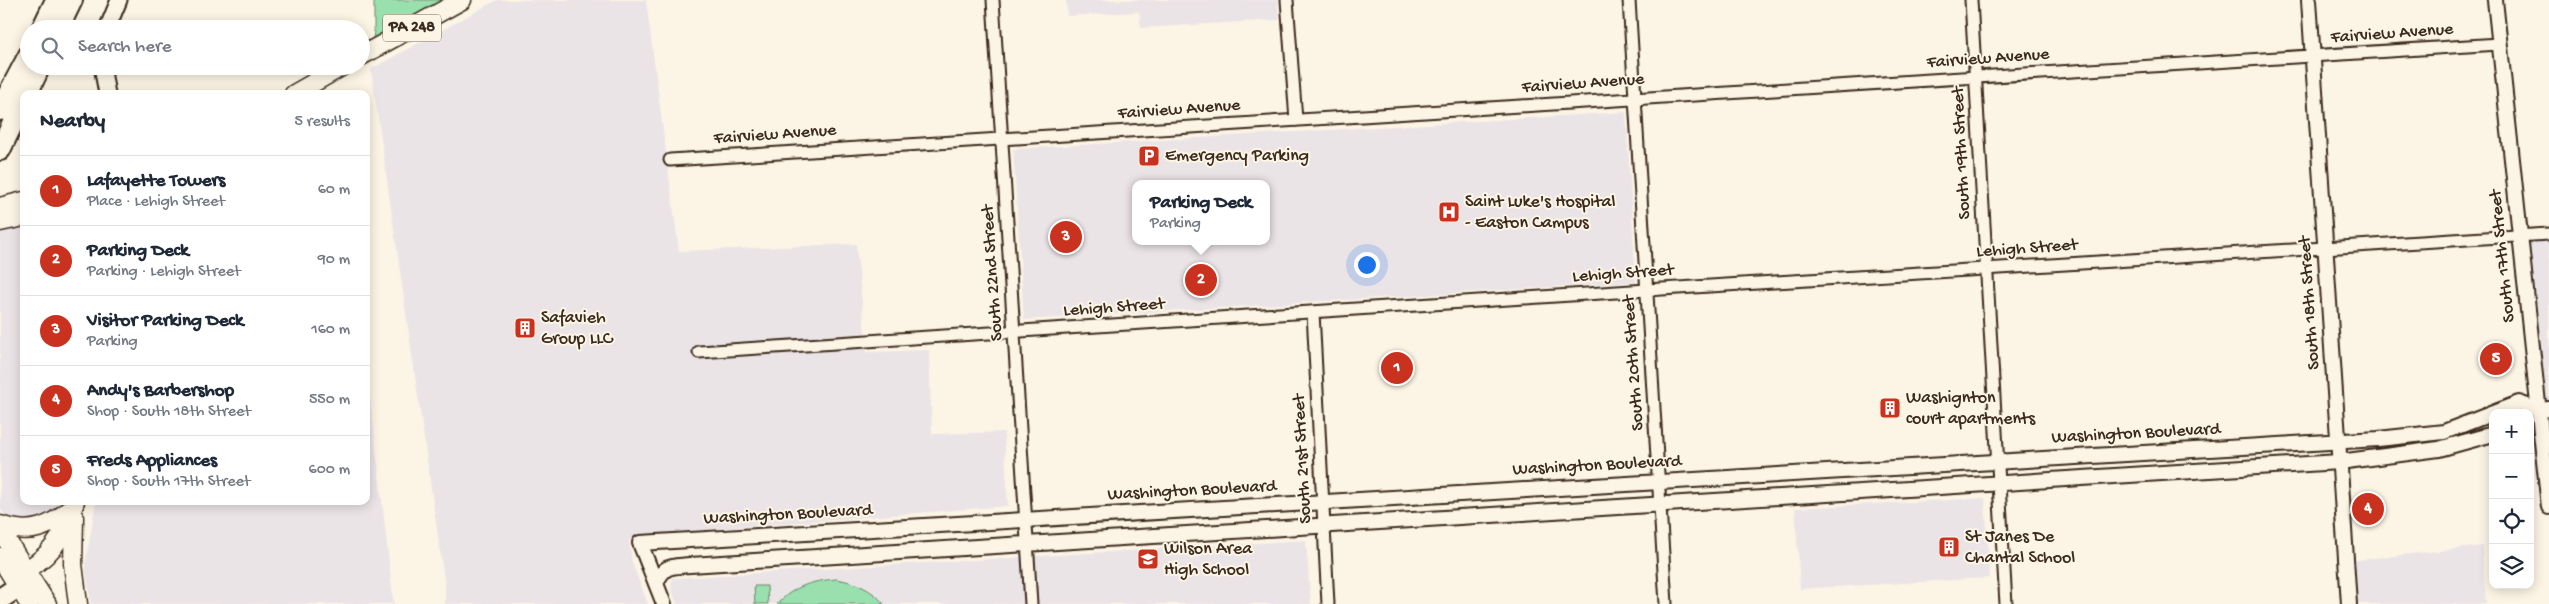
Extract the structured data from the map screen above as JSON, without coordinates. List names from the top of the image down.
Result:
{
  "streets": {
    "main road": ["PA 248"],
    "street": [
      "Fairview Avenue",
      "South 19th Street",
      "Lehigh Street",
      "South 17th Street",
      "South 22nd Street",
      "South 18th Street",
      "South 20th Street",
      "Washington Boulevard",
      "South 21st Street"
    ]
  },
  "crossings": [
    ["Fairview Avenue", "South 19th Street"],
    ["Fairview Avenue", "South 17th Street"],
    ["Fairview Avenue", "South 22nd Street"],
    ["Fairview Avenue", "South 18th Street"],
    ["Fairview Avenue", "South 20th Street"],
    ["South 19th Street", "Lehigh Street"],
    ["South 19th Street", "Washington Boulevard"],
    ["Lehigh Street", "South 17th Street"],
    ["Lehigh Street", "South 22nd Street"],
    ["Lehigh Street", "South 18th Street"],
    ["Lehigh Street", "South 20th Street"],
    ["Lehigh Street", "South 21st Street"],
    ["South 17th Street", "Washington Boulevard"],
    ["South 22nd Street", "Washington Boulevard"],
    ["South 18th Street", "Washington Boulevard"],
    ["South 20th Street", "Washington Boulevard"],
    ["Washington Boulevard", "South 21st Street"]
  ],
  "places": {
    "parking": ["Emergency Parking"],
    "hospital": ["Saint Luke's Hospital - Easton Campus"],
    "building": ["Safavieh Group LLC", "Washignton court apartments", "St Janes De Chantal School"],
    "school or university": ["Wilson Area High School"]
  },
  "page": {
    "search": "Search here",
    "heading": ["Nearby", "5 results"],
    "list": [
      {
        "mark": "1",
        "name": "Lafayette Towers",
        "note": "Place · Lehigh Street",
        "value": "60 m"
      },
      {
        "mark": "2",
        "name": "Parking Deck",
        "note": "Parking · Lehigh Street",
        "value": "90 m"
      },
      {
        "mark": "3",
        "name": "Visitor Parking Deck",
        "note": "Parking",
        "value": "160 m"
      },
      {
        "mark": "4",
        "name": "Andy's Barbershop",
        "note": "Shop · South 18th Street",
        "value": "550 m"
      },
      {
        "mark": "5",
        "name": "Freds Appliances",
        "note": "Shop · South 17th Street",
        "value": "600 m"
      }
    ],
    "popup": ["Parking Deck", "Parking"],
    "pins": [
      "3",
      "2",
      "5",
      "1",
      "4"
    ],
    "map_buttons": ["+", "−"]
  }
}
